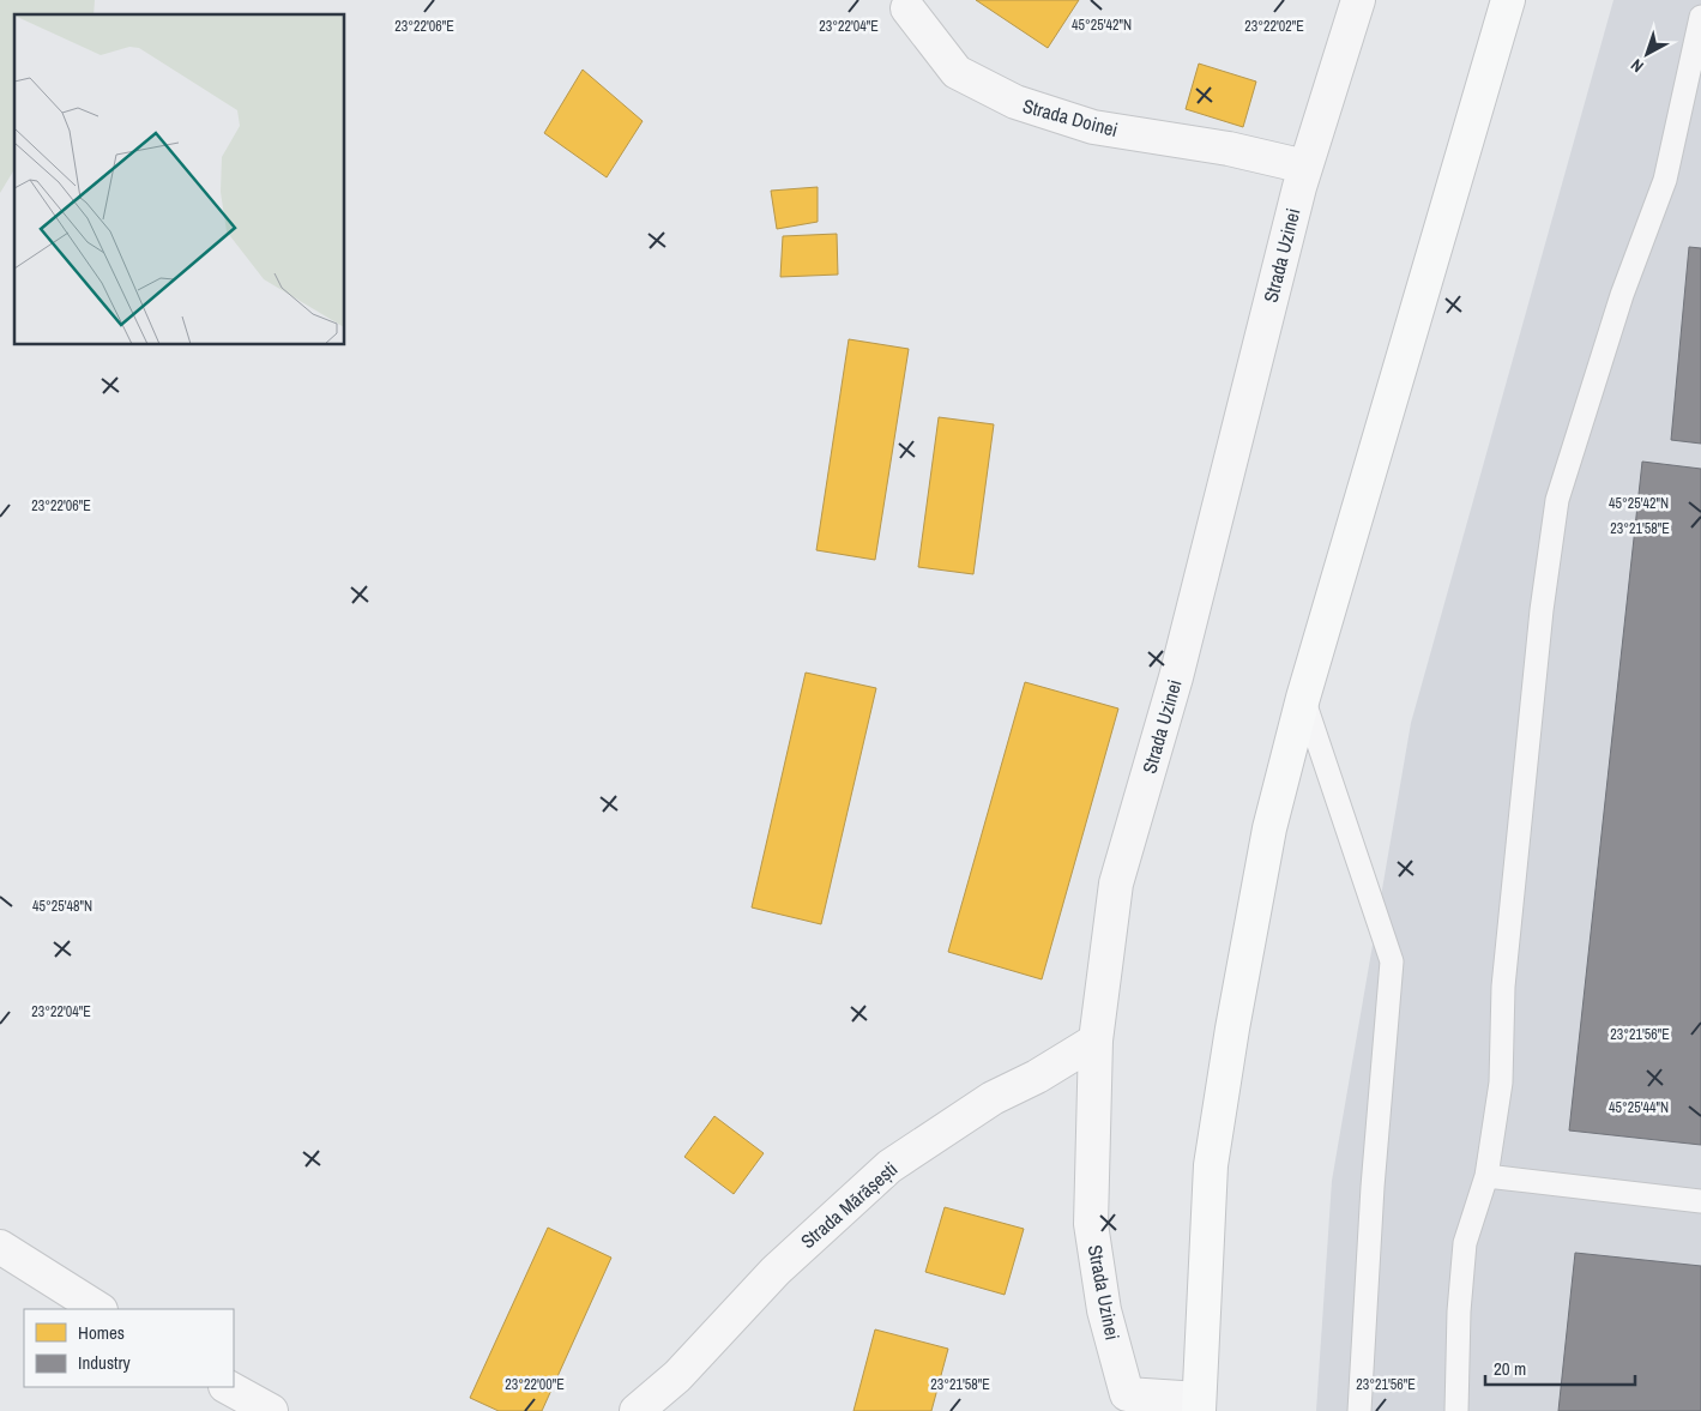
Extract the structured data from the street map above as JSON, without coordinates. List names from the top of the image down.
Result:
{
  "streets": {
    "street": ["Strada Doinei", "Strada Uzinei", "Strada Mărășești"]
  },
  "crossings": [
    ["Strada Doinei", "Strada Uzinei"],
    ["Strada Uzinei", "Strada Mărășești"]
  ],
  "legend": ["Homes", "Industry"],
  "scale_bar": "20 m",
  "north": "bottom left",
  "coordinates": [
    "45°25'42\"N",
    "23°22'06\"E",
    "23°22'04\"E",
    "23°22'02\"E",
    "23°21'58\"E",
    "45°25'48\"N",
    "23°21'56\"E",
    "45°25'44\"N",
    "23°22'00\"E"
  ]
}
